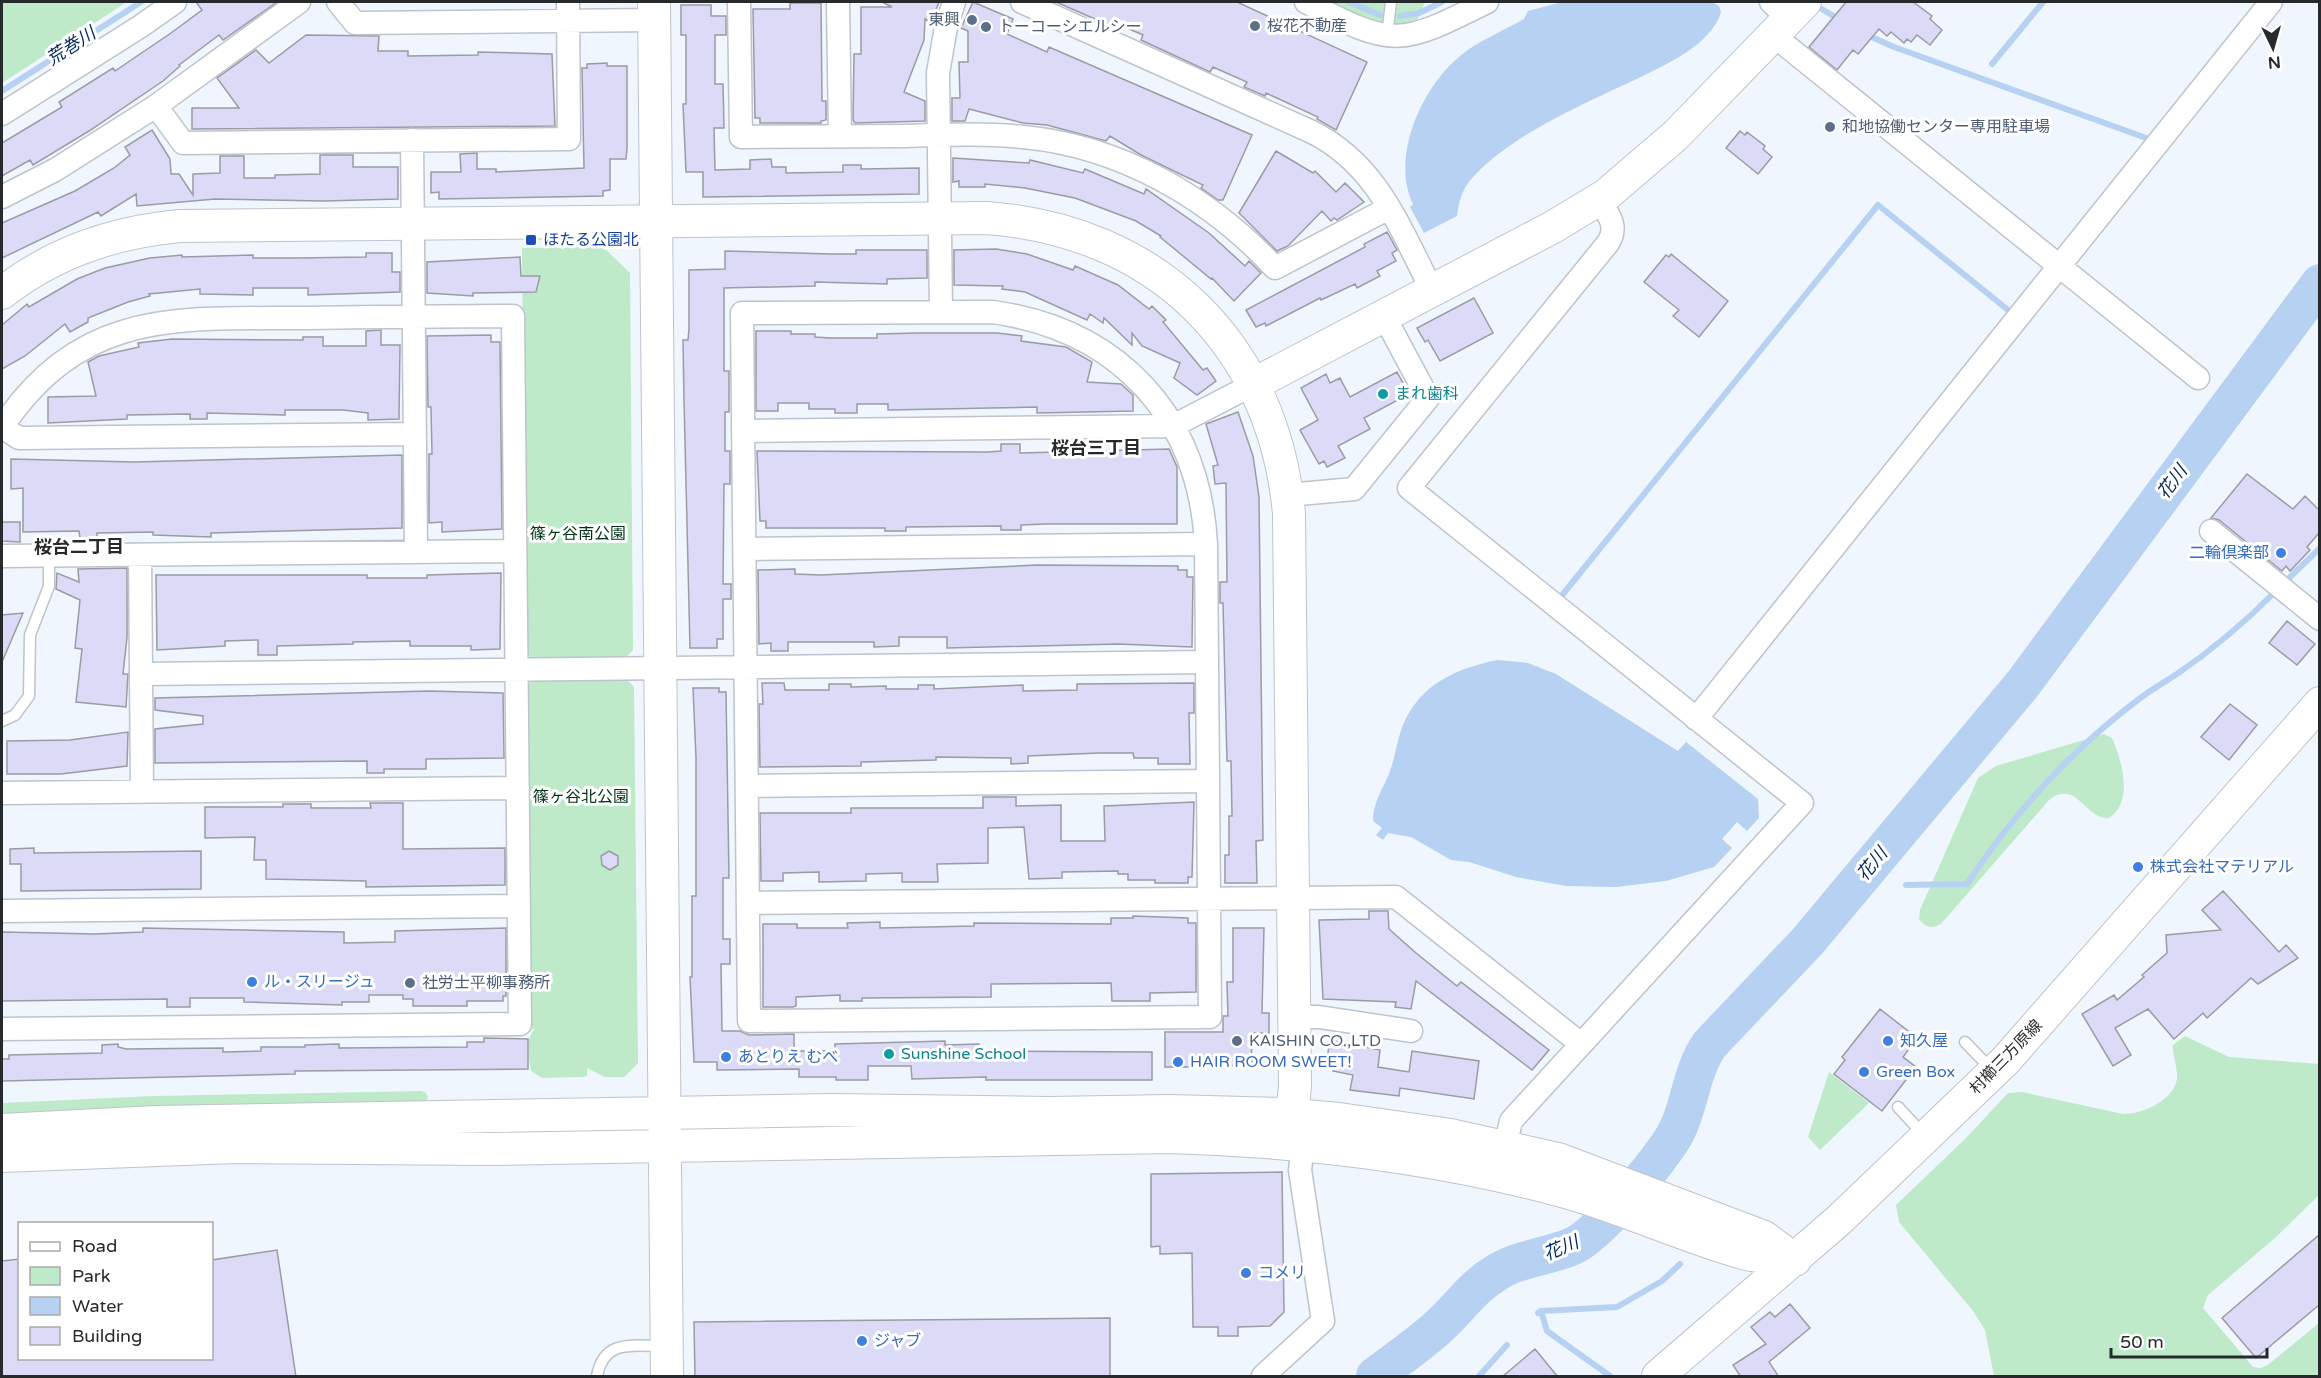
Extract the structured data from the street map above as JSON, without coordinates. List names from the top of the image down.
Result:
{
  "streets": {
    "street": ["村櫛三方原線"]
  },
  "districts": ["桜台三丁目", "桜台二丁目"],
  "water": ["荒巻川", "花川"],
  "parks": ["篠ヶ谷南公園", "篠ヶ谷北公園"],
  "places": {
    "other": [
      "東興",
      "桜花不動産",
      "トーコーシエルシー",
      "和地協働センター専用駐車場",
      "まれ歯科",
      "二輪倶楽部",
      "株式会社マテリアル",
      "ル・スリージュ",
      "社労士平柳事務所",
      "KAISHIN CO.,LTD",
      "知久屋",
      "Sunshine School",
      "あとりえ むべ",
      "HAIR ROOM SWEET!",
      "Green Box",
      "コメリ",
      "ジャブ"
    ],
    "transit": ["ほたる公園北"]
  },
  "legend": [
    "Road",
    "Park",
    "Water",
    "Building"
  ],
  "scale_bar": "50 m",
  "north": "bottom"
}
